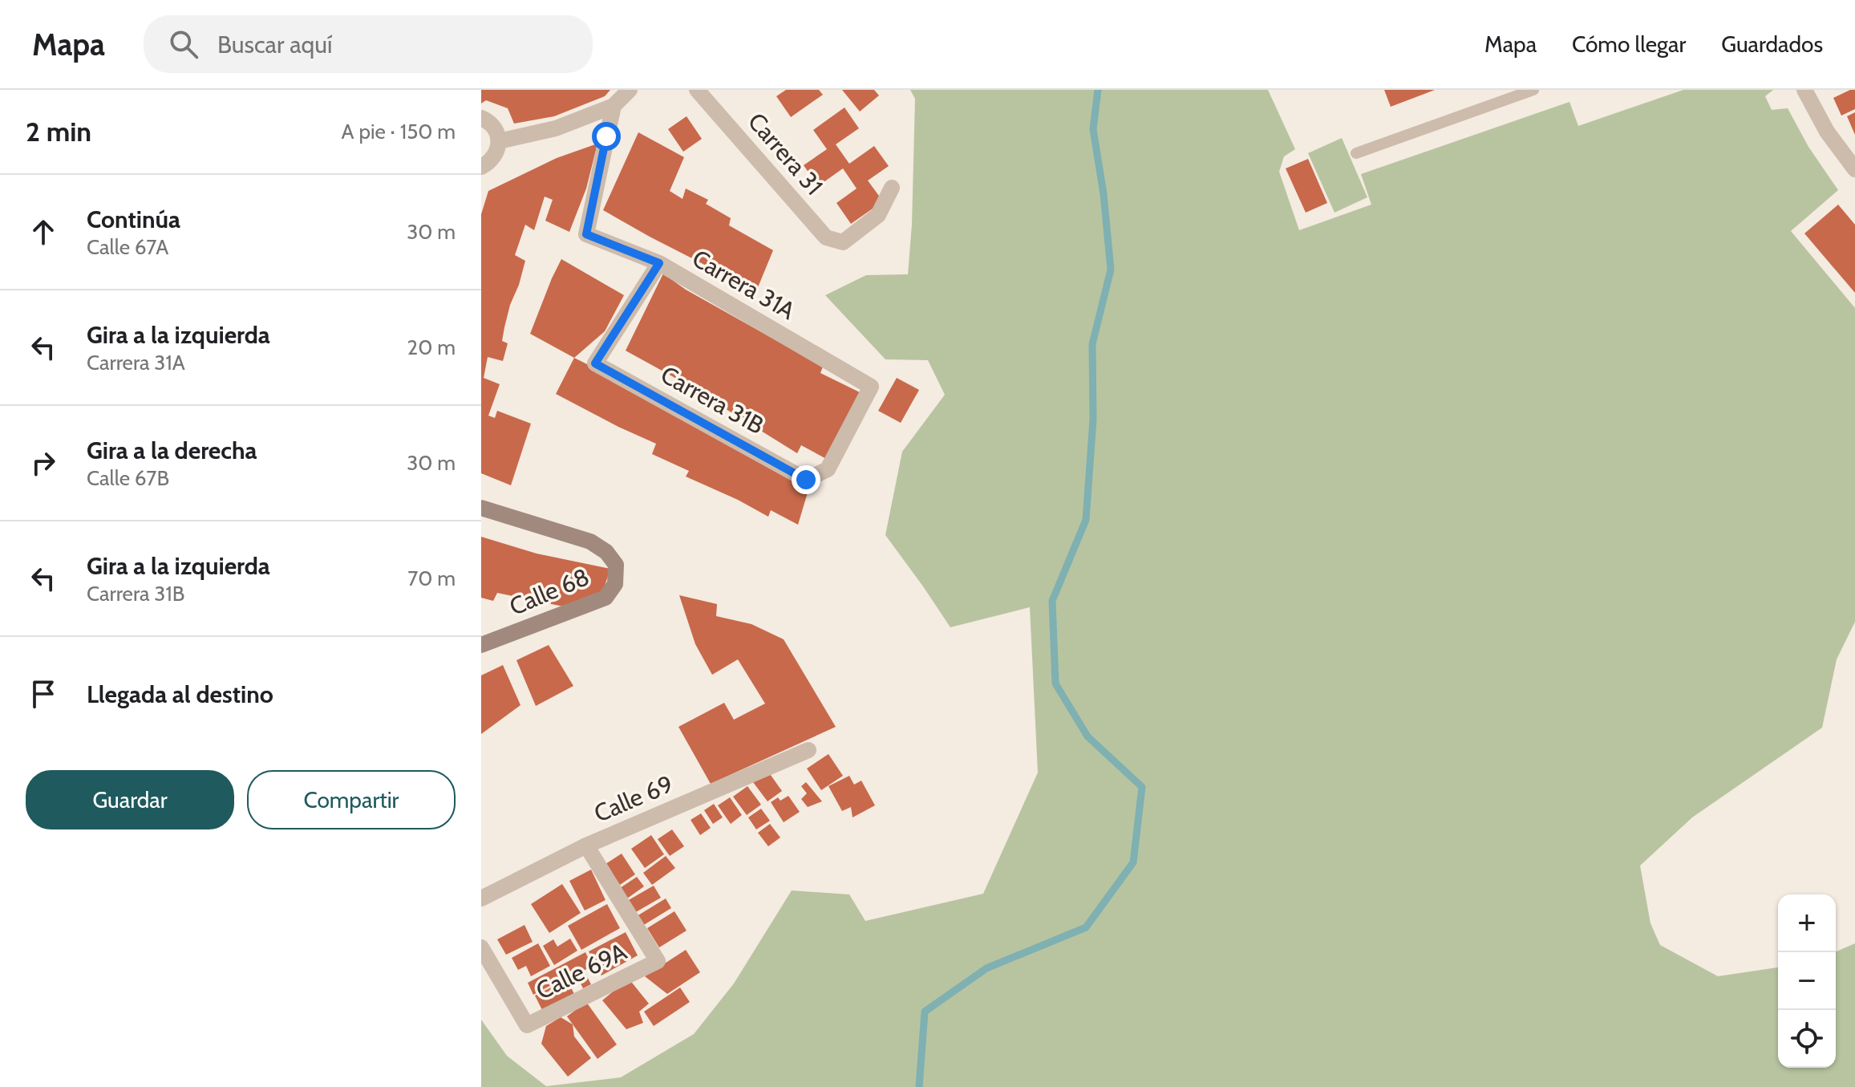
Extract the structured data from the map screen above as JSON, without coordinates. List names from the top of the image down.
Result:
{
  "streets": {
    "street": [
      "Carrera 31",
      "Carrera 31A",
      "Carrera 31B",
      "Calle 68",
      "Calle 69",
      "Calle 69A"
    ]
  },
  "crossings": [
    ["Carrera 31A", "Carrera 31B"],
    ["Calle 69", "Calle 69A"]
  ],
  "page": {
    "header": "Mapa",
    "search": "Buscar aquí",
    "nav": ["Mapa", "Cómo llegar", "Guardados"],
    "heading": ["2 min", "A pie · 150 m"],
    "list": [
      ["Continúa", "Calle 67A", "30 m"],
      ["Gira a la izquierda", "Carrera 31A", "20 m"],
      ["Gira a la derecha", "Calle 67B", "30 m"],
      ["Gira a la izquierda", "Carrera 31B", "70 m"],
      "Llegada al destino"
    ],
    "buttons": ["Guardar", "Compartir"],
    "map_buttons": ["+", "−"]
  }
}
